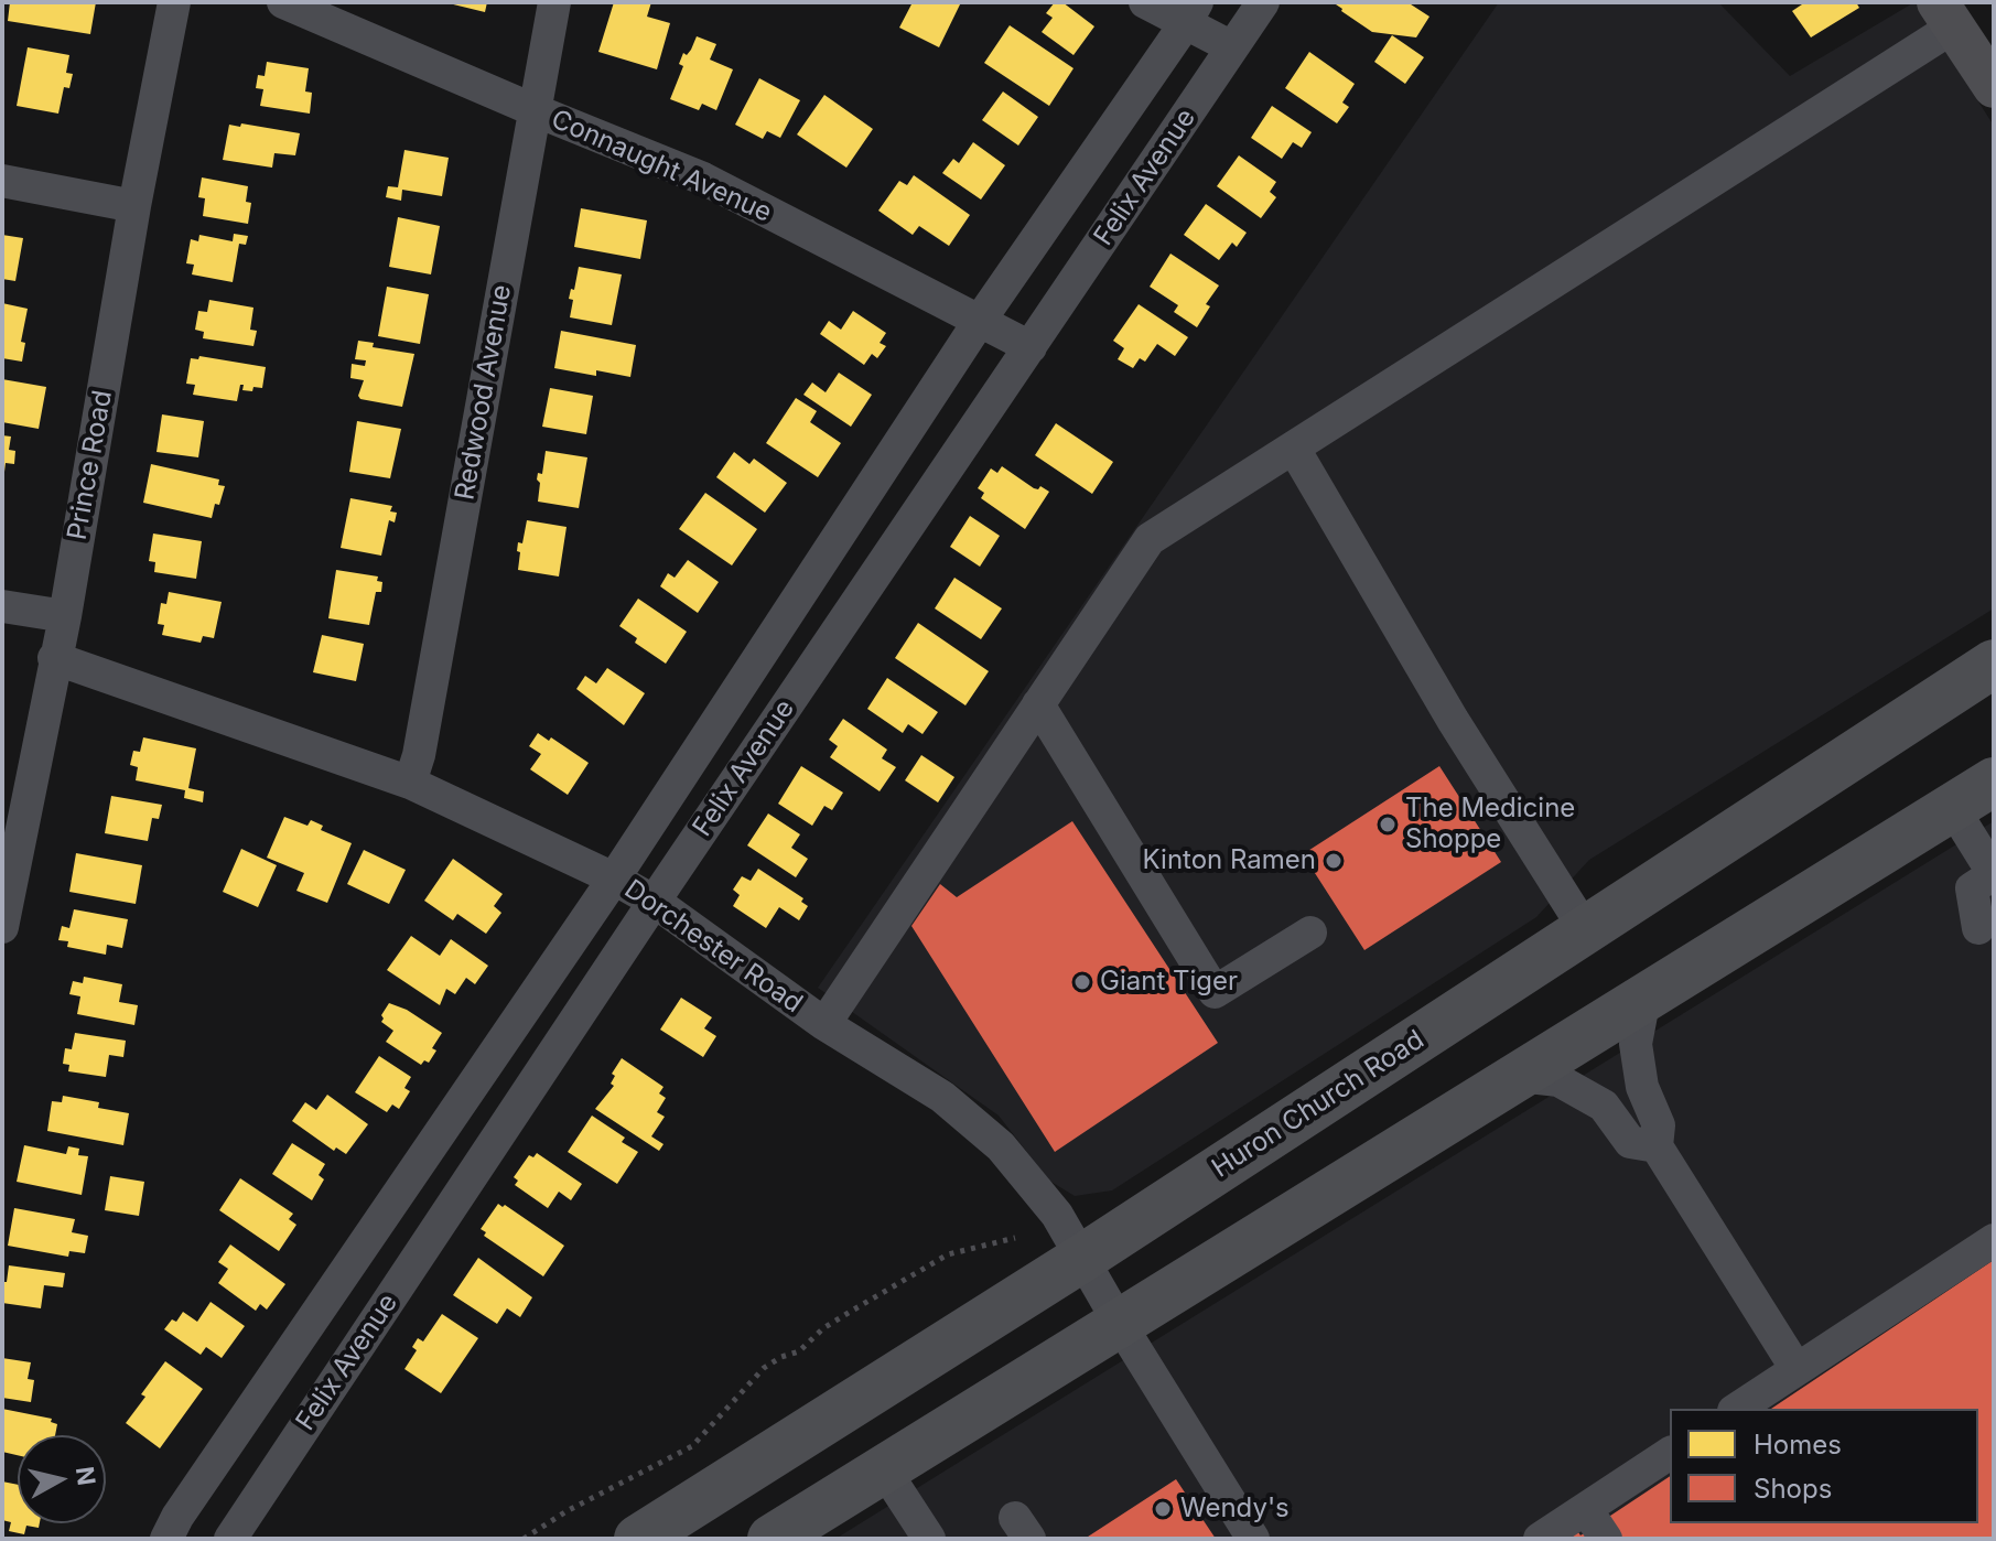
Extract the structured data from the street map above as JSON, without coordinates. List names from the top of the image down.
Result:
{
  "streets": {
    "highway": ["Huron Church Road"],
    "street": [
      "Connaught Avenue",
      "Felix Avenue",
      "Redwood Avenue",
      "Prince Road",
      "Dorchester Road"
    ]
  },
  "crossings": [
    ["Connaught Avenue", "Felix Avenue"],
    ["Connaught Avenue", "Redwood Avenue"],
    ["Felix Avenue", "Dorchester Road"],
    ["Redwood Avenue", "Dorchester Road"],
    ["Prince Road", "Dorchester Road"],
    ["Dorchester Road", "Huron Church Road"]
  ],
  "places": [
    "The Medicine Shoppe",
    "Kinton Ramen",
    "Giant Tiger",
    "Wendy's"
  ],
  "legend": ["Homes", "Shops"],
  "north": "right"
}
